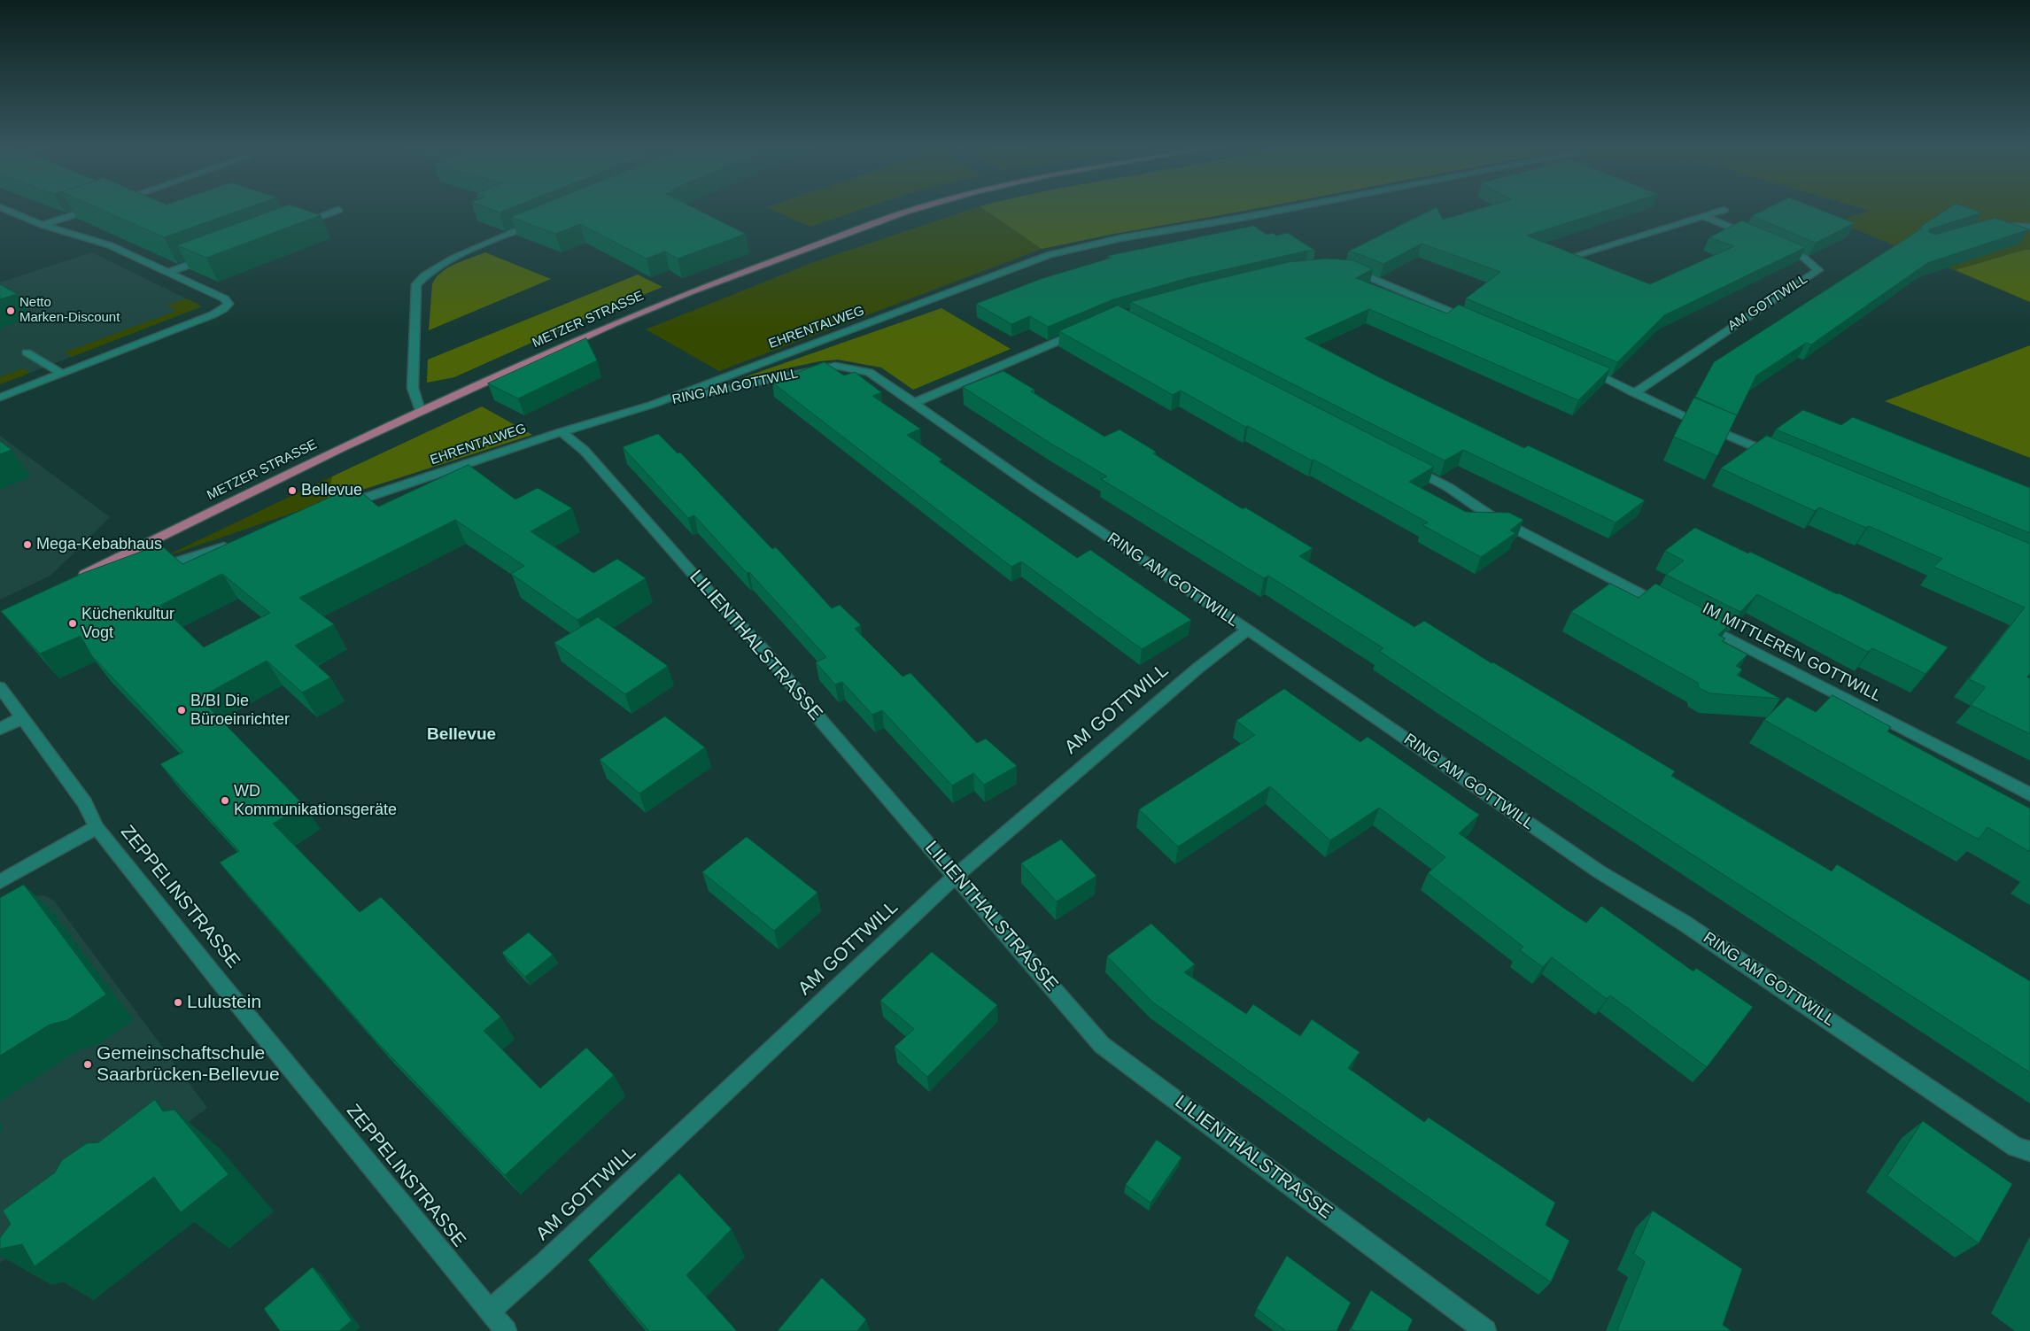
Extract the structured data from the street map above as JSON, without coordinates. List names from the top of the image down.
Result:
{
  "streets": {
    "main road": ["METZER STRASSE"],
    "street": [
      "AM GOTTWILL",
      "EHRENTALWEG",
      "RING AM GOTTWILL",
      "LILIENTHALSTRASSE",
      "IM MITTLEREN GOTTWILL",
      "ZEPPELINSTRASSE"
    ]
  },
  "crossings": [
    ["AM GOTTWILL", "RING AM GOTTWILL"],
    ["AM GOTTWILL", "LILIENTHALSTRASSE"],
    ["AM GOTTWILL", "ZEPPELINSTRASSE"],
    ["EHRENTALWEG", "RING AM GOTTWILL"],
    ["EHRENTALWEG", "LILIENTHALSTRASSE"]
  ],
  "districts": ["Bellevue"],
  "places": [
    "Netto Marken-Discount",
    "Bellevue",
    "Mega-Kebabhaus",
    "Küchenkultur Vogt",
    "B/BI Die Büroeinrichter",
    "WD Kommunikationsgeräte",
    "Lulustein",
    "Gemeinschaftschule Saarbrücken-Bellevue"
  ]
}
